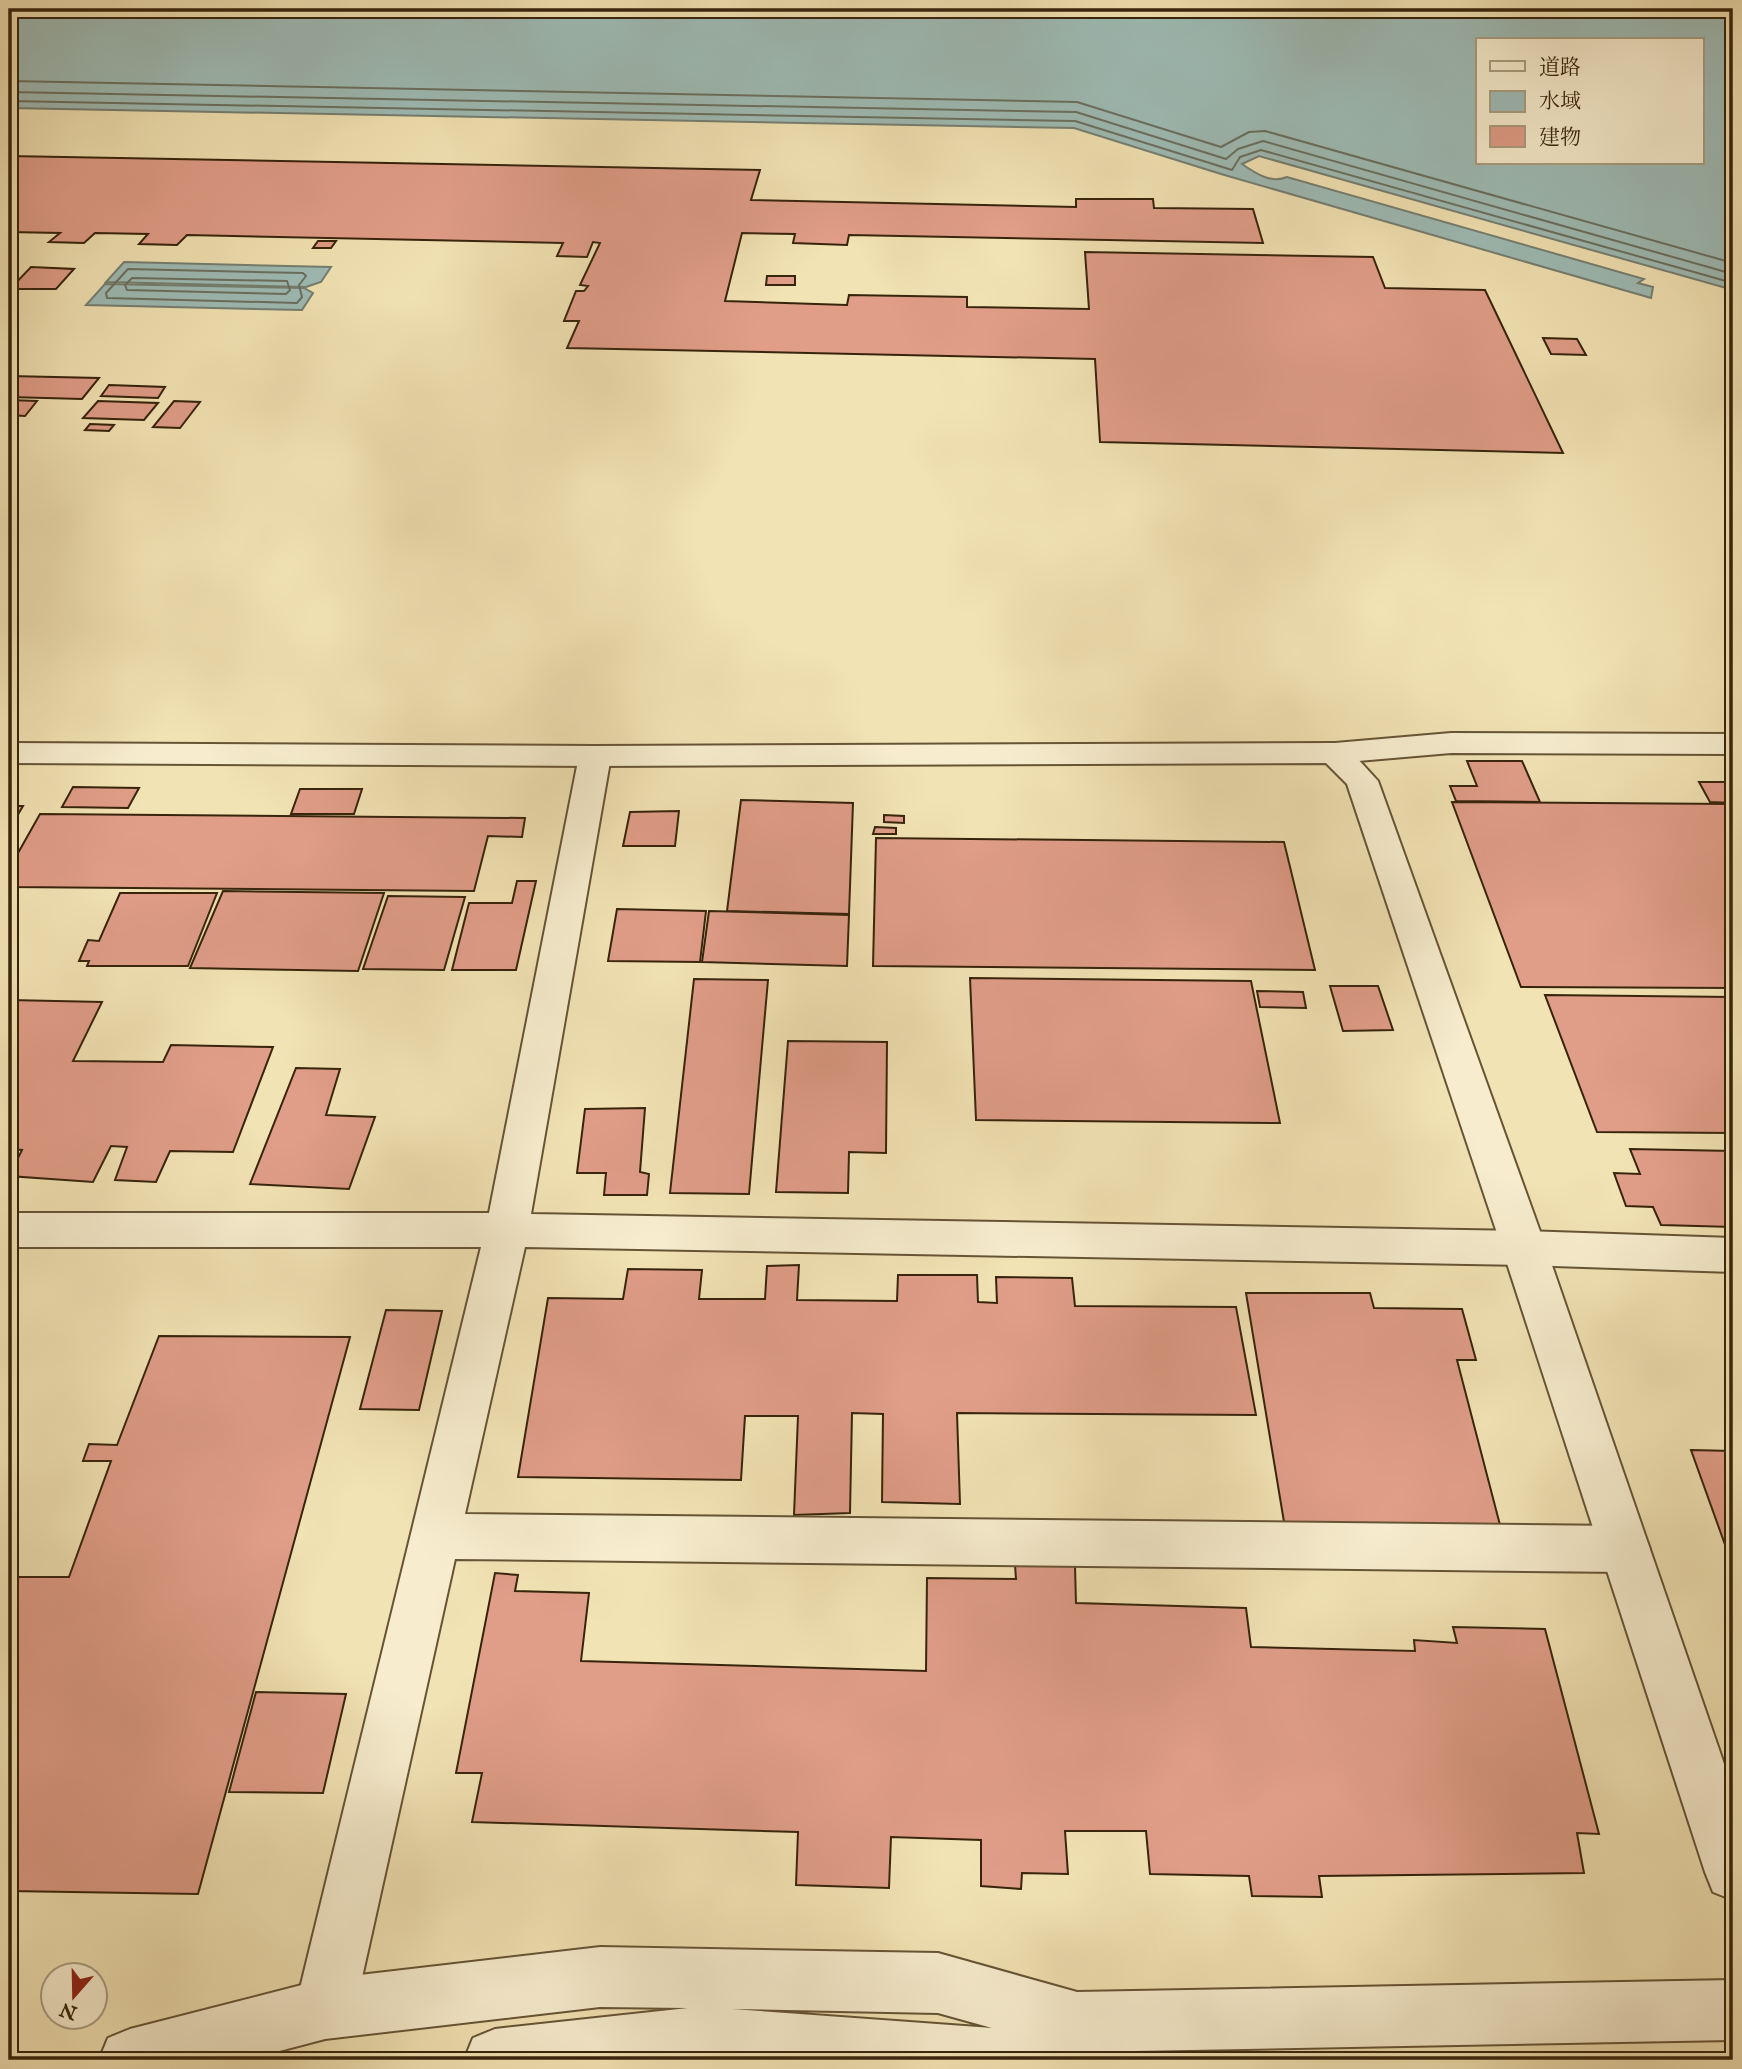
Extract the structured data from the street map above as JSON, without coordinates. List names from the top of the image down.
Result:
{
  "legend": ["道路", "水域", "建物"],
  "north": "bottom"
}
